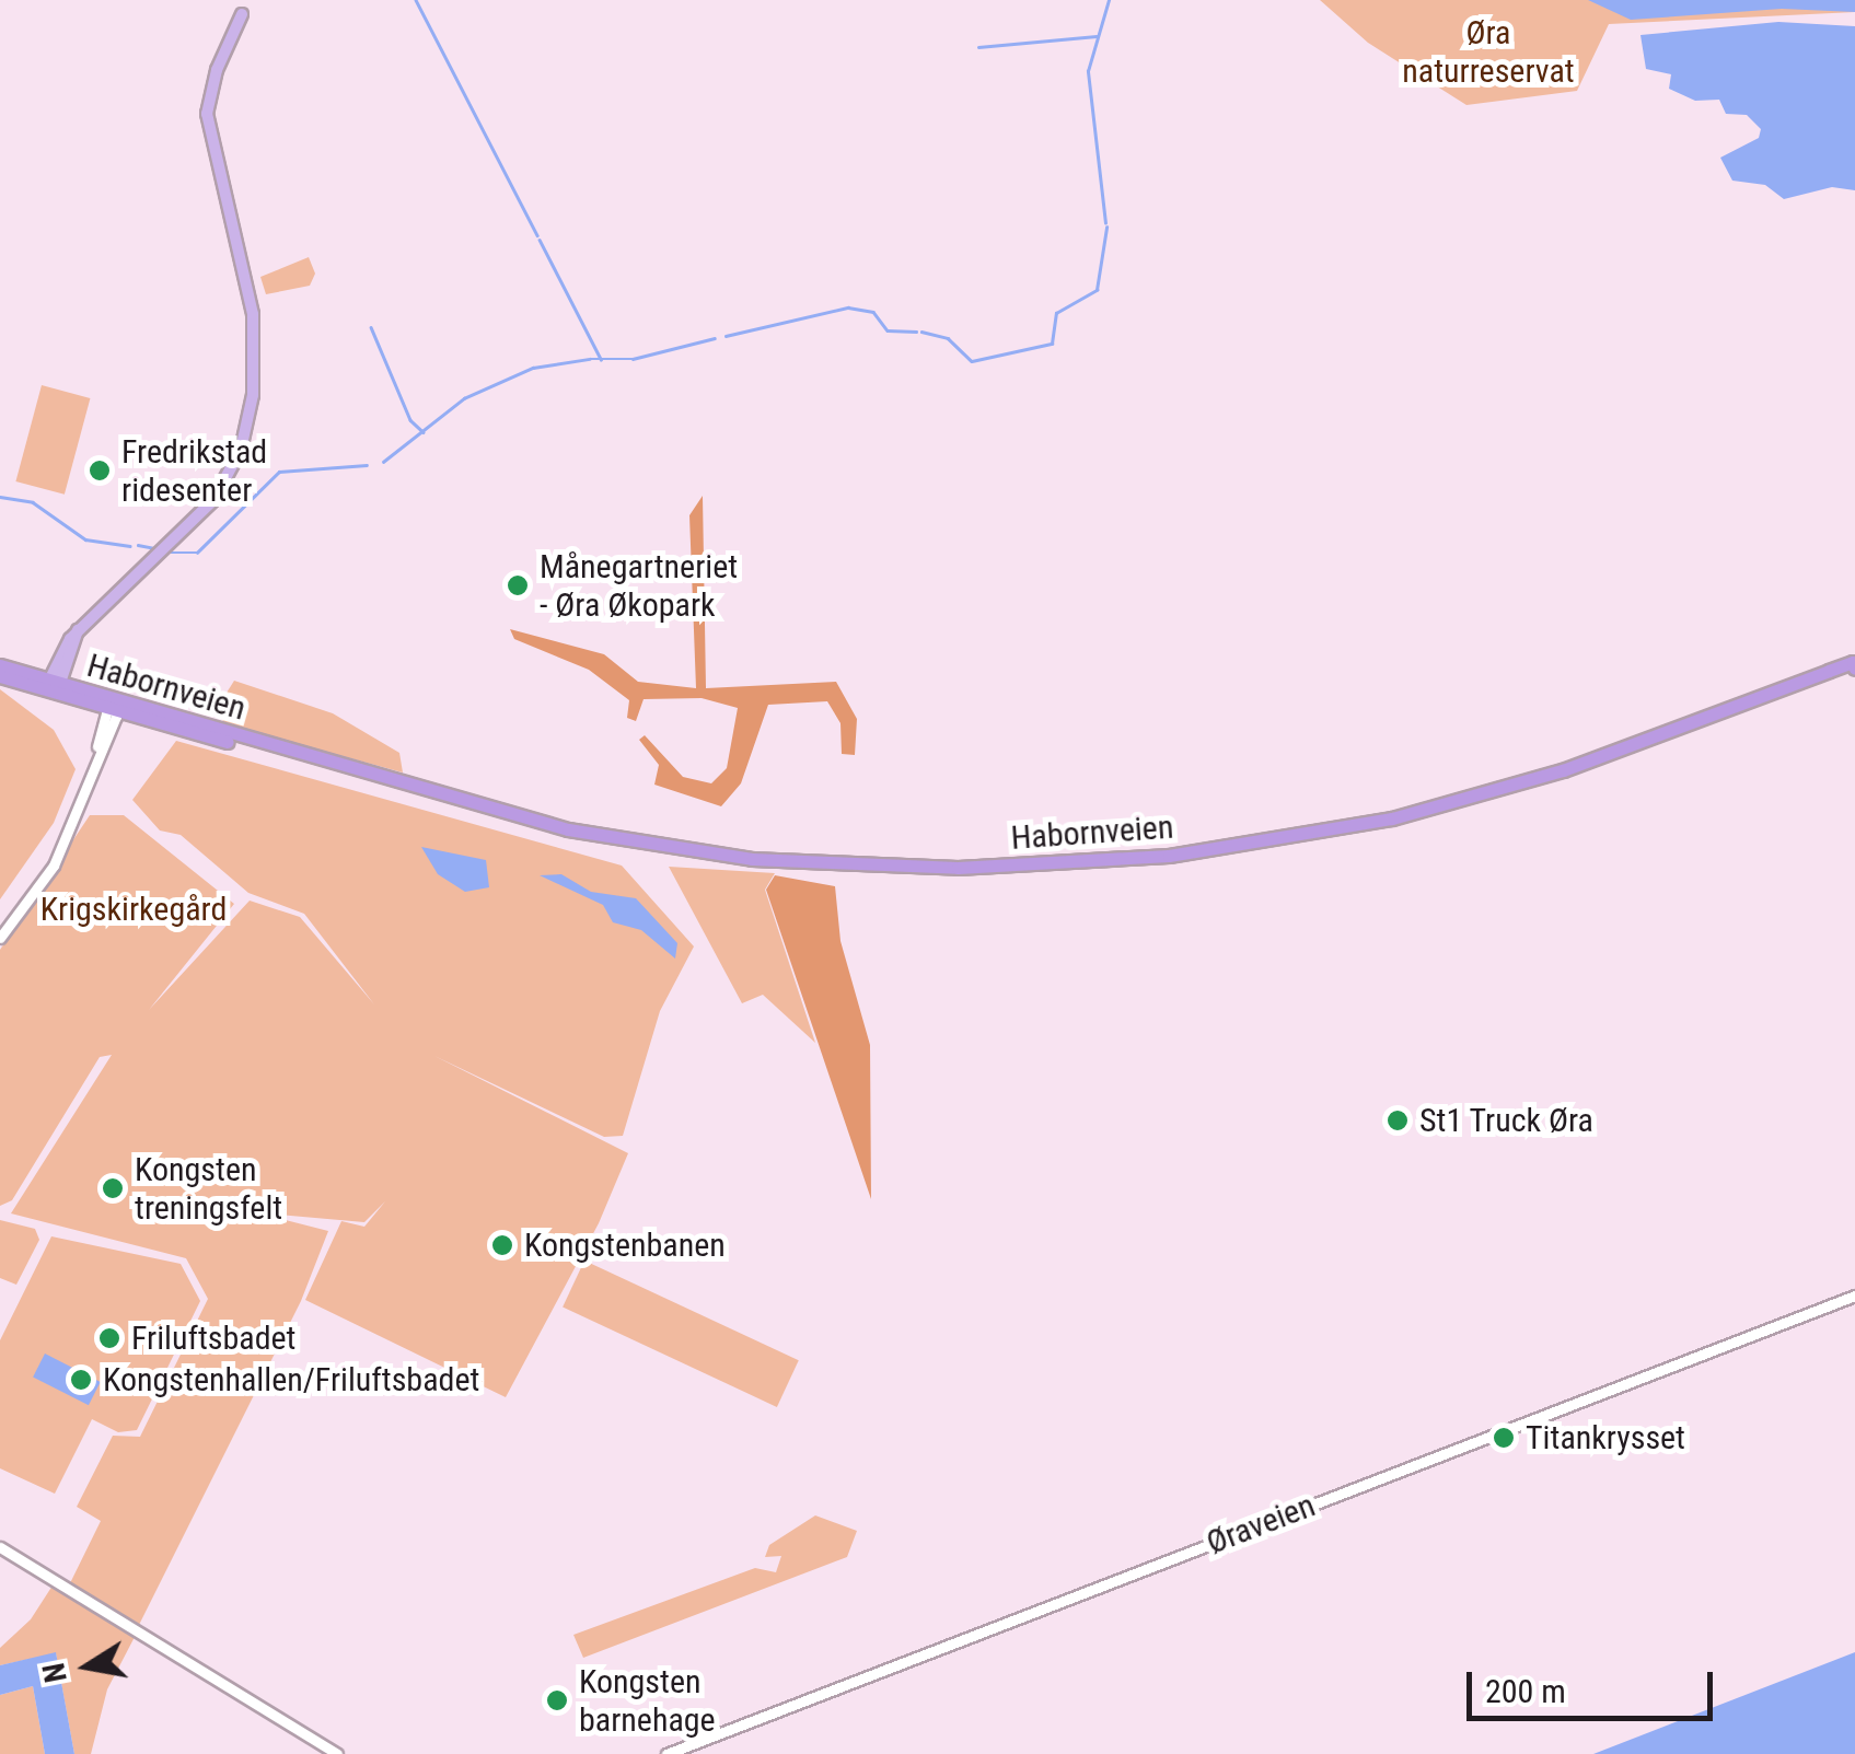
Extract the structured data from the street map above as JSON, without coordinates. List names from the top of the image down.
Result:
{
  "streets": {
    "highway": ["Habornveien"],
    "street": ["Øraveien"]
  },
  "parks": ["Øra naturreservat", "Krigskirkegård"],
  "places": [
    "Fredrikstad ridesenter",
    "Månegartneriet - Øra Økopark",
    "St1 Truck Øra",
    "Kongsten treningsfelt",
    "Kongstenbanen",
    "Friluftsbadet",
    "Kongstenhallen/Friluftsbadet",
    "Titankrysset",
    "Kongsten barnehage"
  ],
  "scale_bar": "200 m",
  "north": "left"
}
